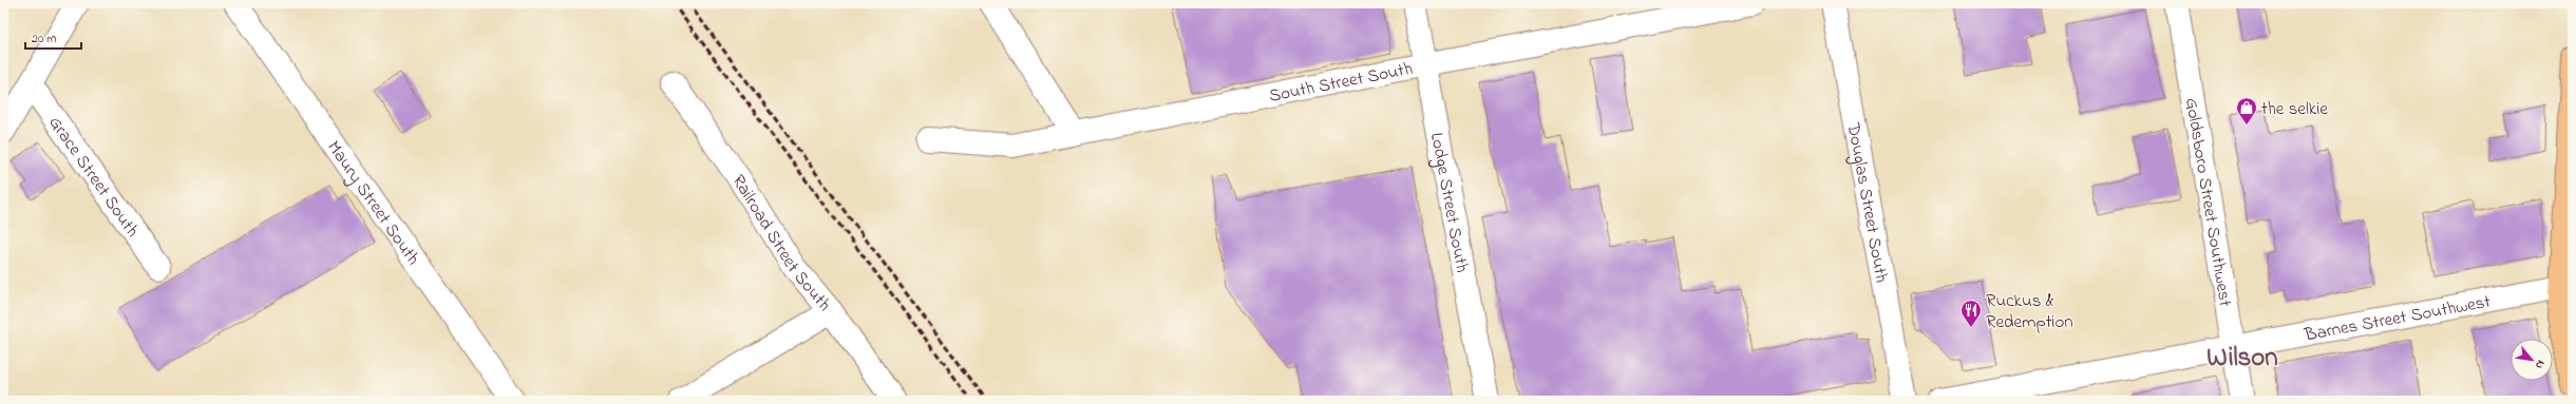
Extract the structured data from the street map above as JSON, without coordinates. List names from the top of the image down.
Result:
{
  "streets": {
    "street": [
      "South Street South",
      "Grace Street South",
      "Maury Street South",
      "Goldsboro Street Southwest",
      "Lodge Street South",
      "Douglas Street South",
      "Railroad Street South",
      "Barnes Street Southwest"
    ]
  },
  "crossings": [
    ["South Street South", "Lodge Street South"],
    ["Goldsboro Street Southwest", "Barnes Street Southwest"]
  ],
  "districts": ["Wilson"],
  "places": {
    "shop": ["the selkie"],
    "restaurant": ["Ruckus & Redemption"]
  },
  "scale_bar": "20 m",
  "north": "bottom right"
}
